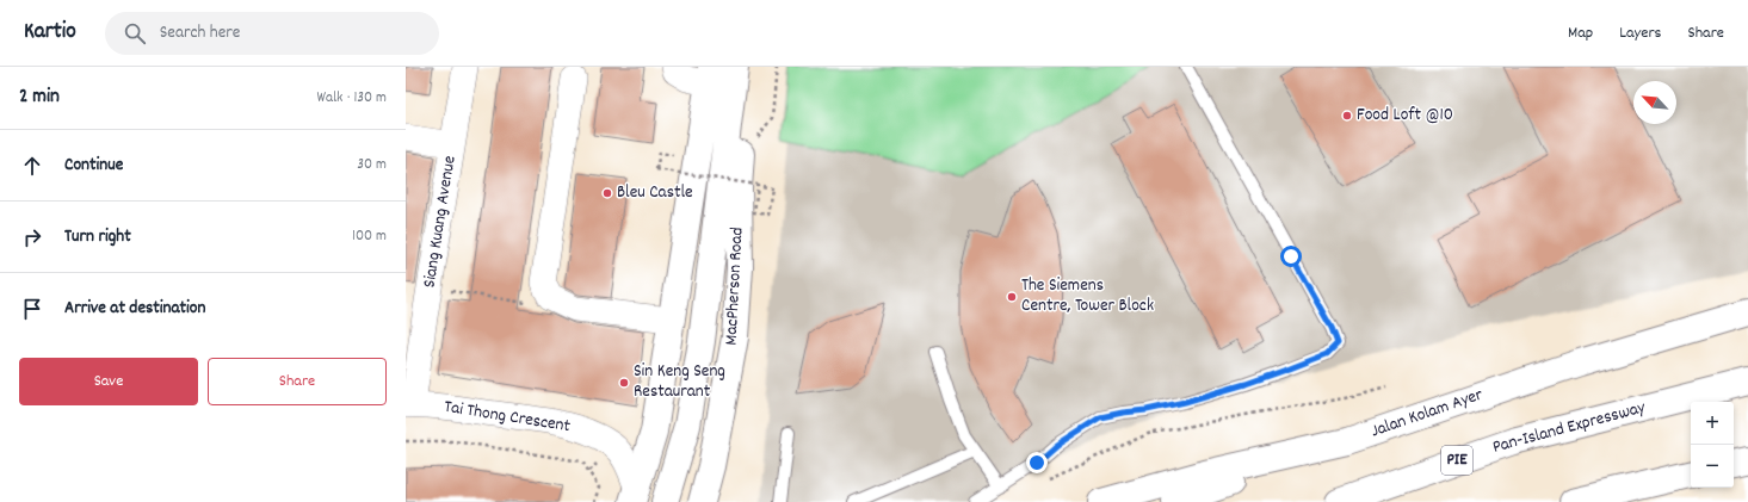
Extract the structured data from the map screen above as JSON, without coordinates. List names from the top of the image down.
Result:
{
  "streets": {
    "main road": [
      "MacPherson Road",
      "Jalan Kolam Ayer",
      "Pan-Island Expressway",
      "PIE"
    ],
    "street": ["Siang Kuang Avenue", "Tai Thong Crescent"]
  },
  "crossings": [
    ["Siang Kuang Avenue", "Tai Thong Crescent"]
  ],
  "places": [
    "Food Loft @10",
    "Bleu Castle",
    "The Siemens Centre, Tower Block",
    "Sin Keng Seng Restaurant"
  ],
  "north": "top left",
  "page": {
    "header": "Kartio",
    "search": "Search here",
    "nav": ["Map", "Layers", "Share"],
    "heading": ["2 min", "Walk · 130 m"],
    "list": [
      ["Continue", "30 m"],
      ["Turn right", "100 m"],
      "Arrive at destination"
    ],
    "buttons": ["Save", "Share"],
    "map_buttons": ["+", "−"]
  }
}
